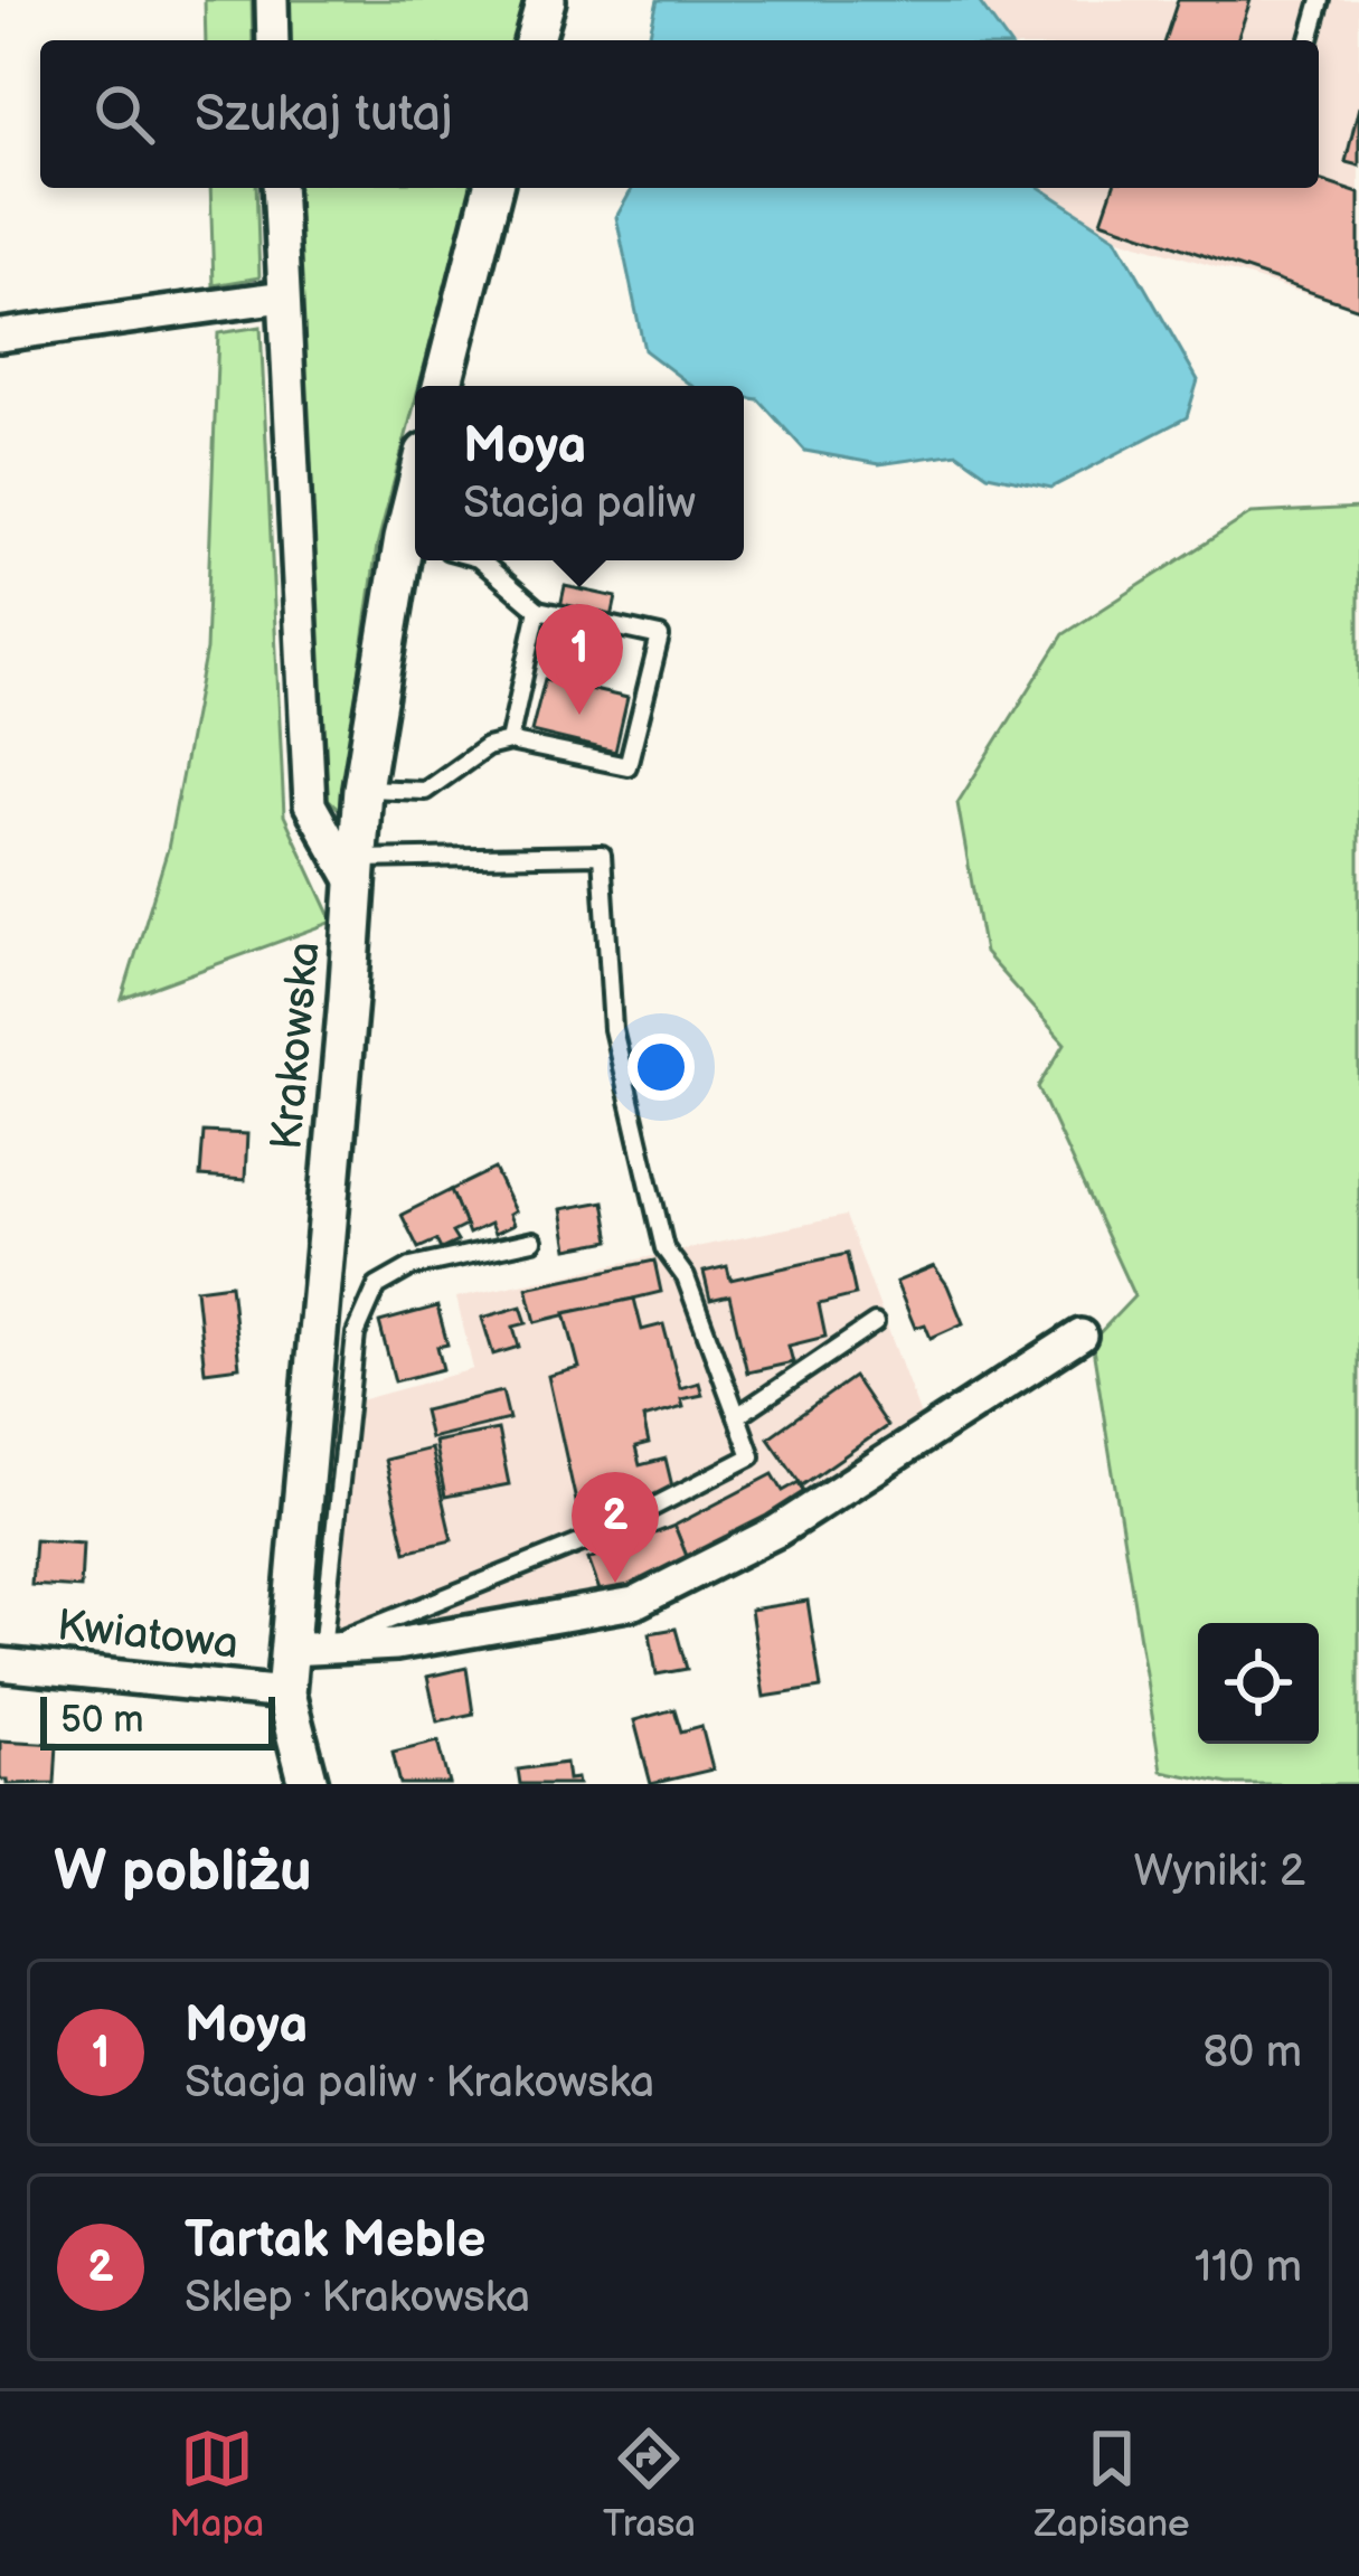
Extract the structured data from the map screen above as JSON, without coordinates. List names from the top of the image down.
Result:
{
  "streets": {
    "street": ["Krakowska", "Kwiatowa"]
  },
  "crossings": [
    ["Krakowska", "Kwiatowa"]
  ],
  "scale_bar": "50 m",
  "page": {
    "search": "Szukaj tutaj",
    "popup": ["Moya", "Stacja paliw"],
    "pins": ["1", "2"],
    "scale": "50 m",
    "heading": ["W pobliżu", "Wyniki: 2"],
    "list": [
      {
        "mark": "1",
        "name": "Moya",
        "note": "Stacja paliw · Krakowska",
        "value": "80 m"
      },
      {
        "mark": "2",
        "name": "Tartak Meble",
        "note": "Sklep · Krakowska",
        "value": "110 m"
      }
    ],
    "nav": ["Mapa", "Trasa", "Zapisane"]
  }
}
